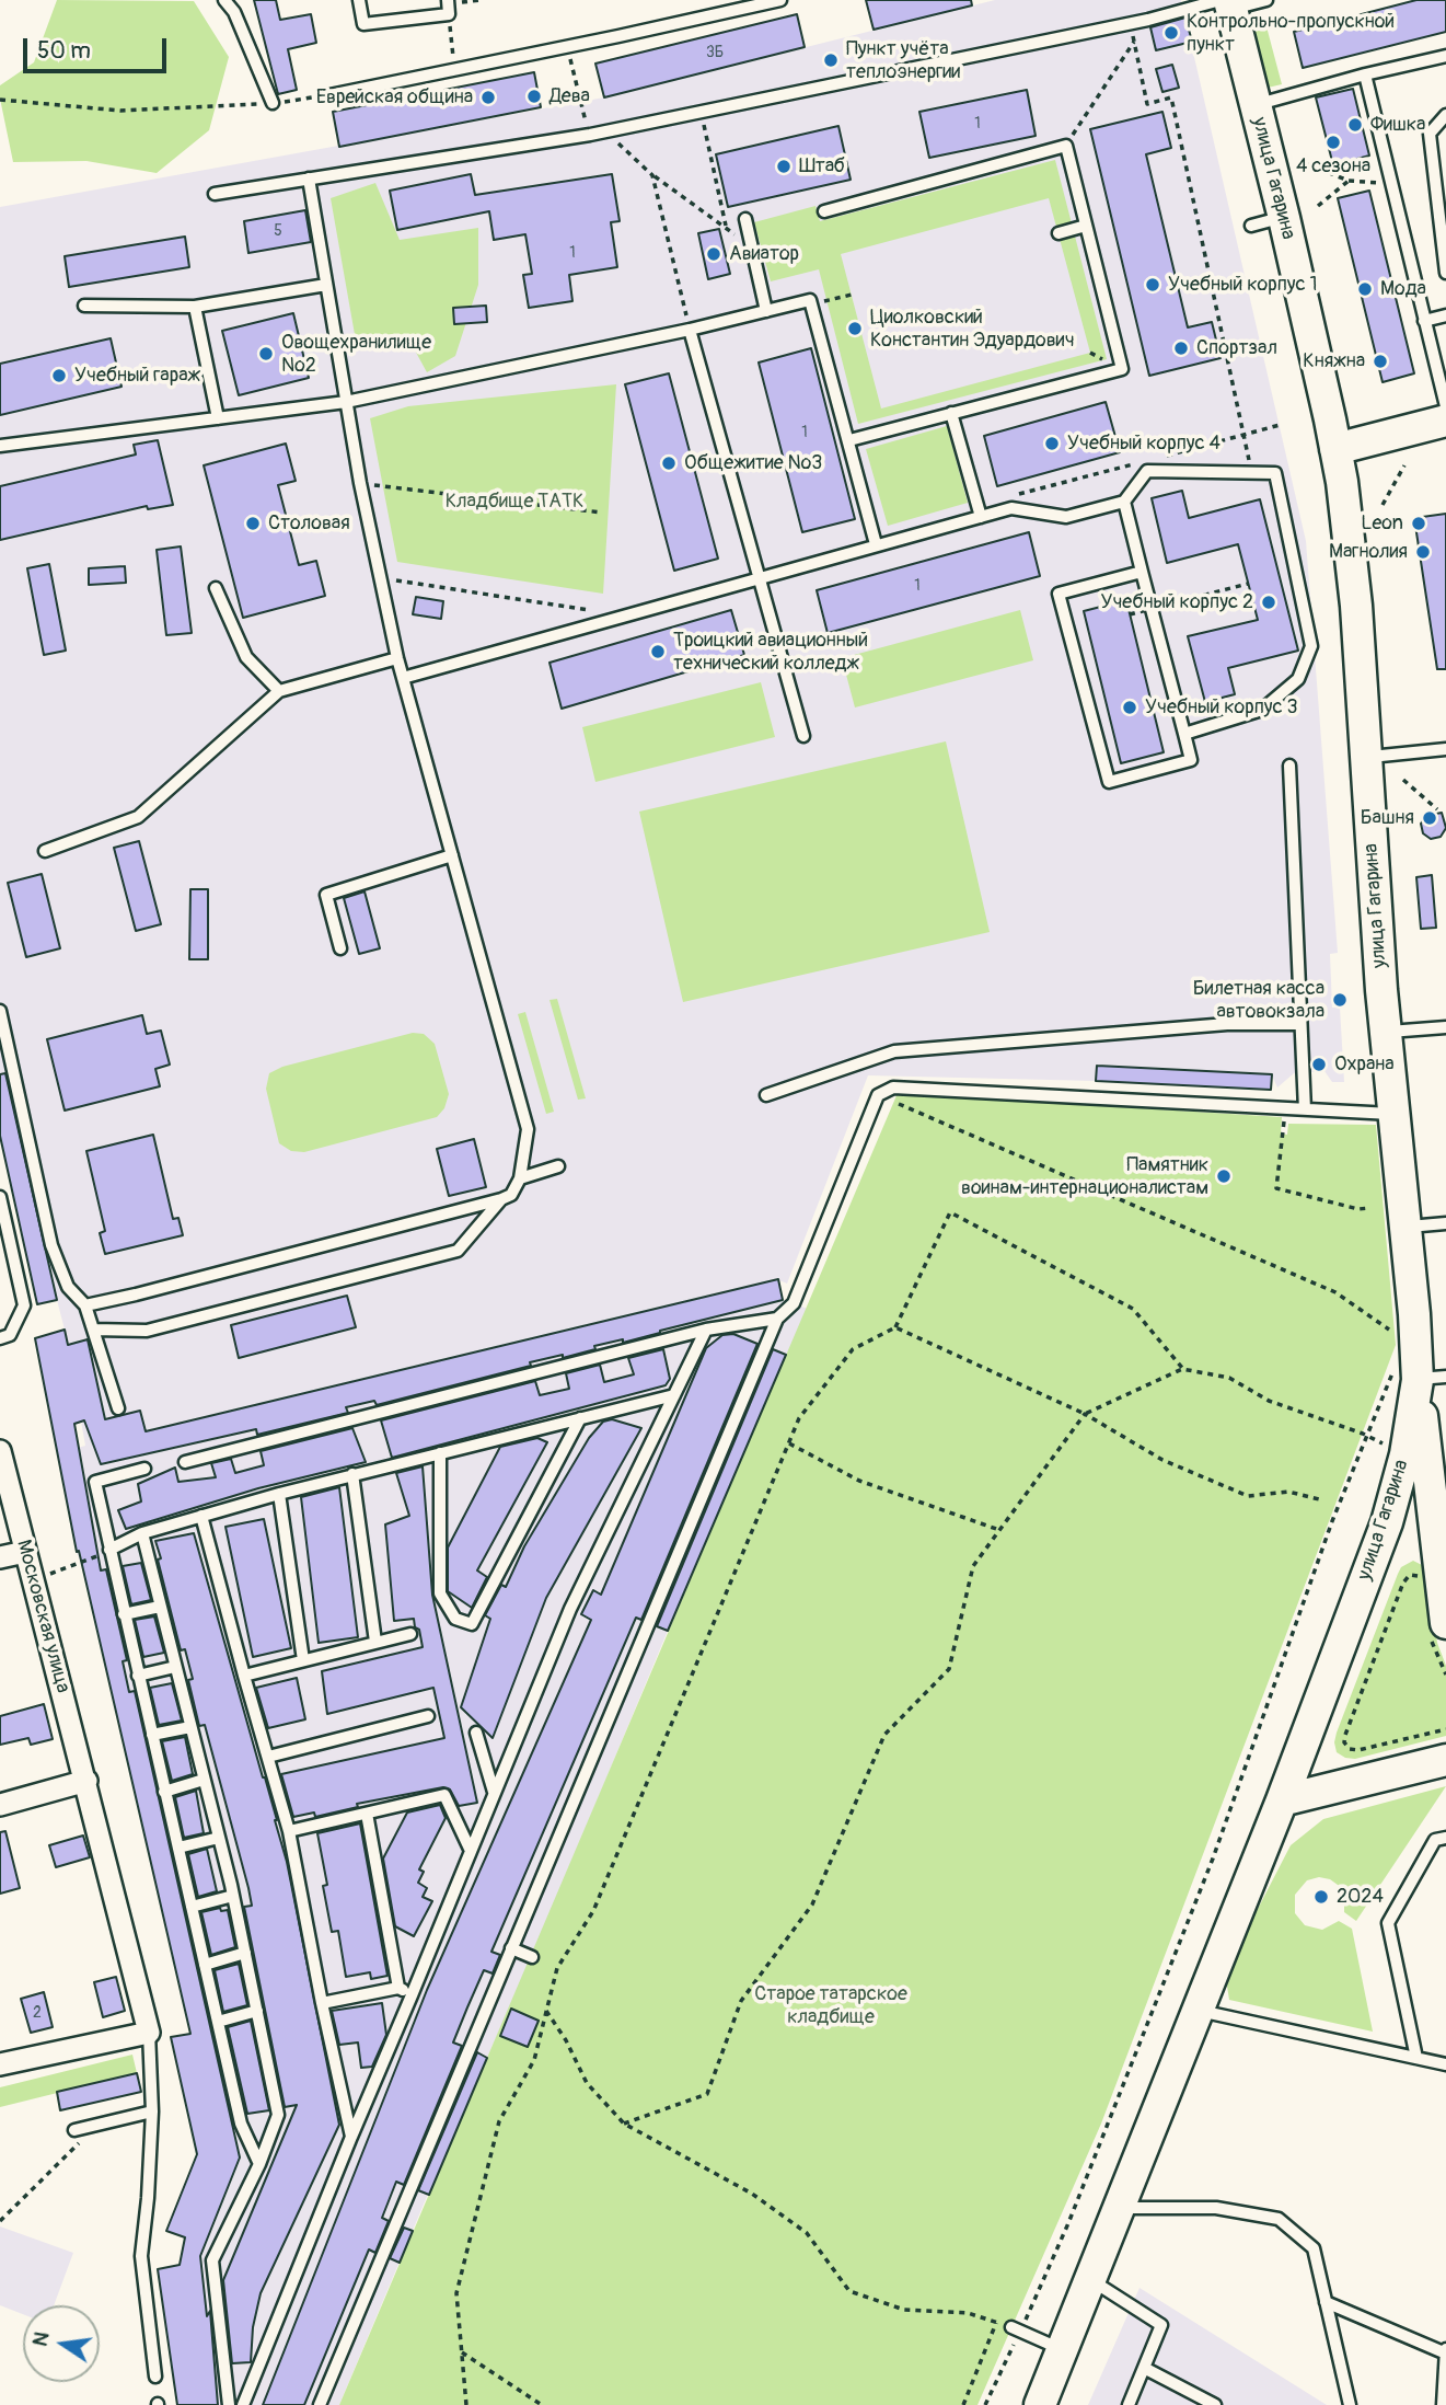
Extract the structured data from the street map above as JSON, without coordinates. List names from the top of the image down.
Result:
{
  "streets": {
    "main road": ["улица Гагарина"],
    "street": ["Московская улица"]
  },
  "parks": ["Кладбище ТАТК", "Старое татарское кладбище"],
  "places": [
    "Контрольно-пропускной пункт",
    "Пункт учёта теплоэнергии",
    "Дева",
    "Еврейская община",
    "Фишка",
    "4 сезона",
    "Штаб",
    "Авиатор",
    "Учебный корпус 1",
    "Мода",
    "Циолковский Константин Эдуардович",
    "Спортзал",
    "Овощехранилище №2",
    "Княжна",
    "Учебный гараж",
    "Учебный корпус 4",
    "Общежитие №3",
    "Столовая",
    "Leon",
    "Магнолия",
    "Учебный корпус 2",
    "Троицкий авиационный технический колледж",
    "Учебный корпус 3",
    "Башня",
    "Билетная касса автовокзала",
    "Охрана",
    "Памятник воинам-интернационалистам",
    "2024"
  ],
  "house_numbers": [
    "3Б",
    "1",
    "5",
    "1",
    "1",
    "1",
    "2"
  ],
  "scale_bar": "50 m",
  "north": "left"
}
